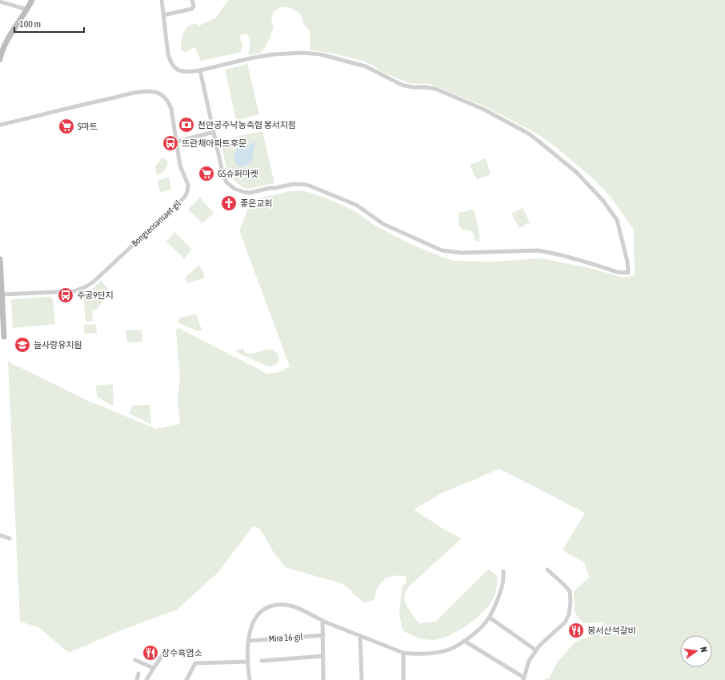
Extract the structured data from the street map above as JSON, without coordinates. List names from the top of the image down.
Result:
{
  "streets": {
    "street": ["Bongseosansaet-gil", "Mira 16-gil"]
  },
  "places": {
    "bank": ["천안공주낙농축협 봉서지점"],
    "supermarket": ["S마트", "GS슈퍼마켓"],
    "bus stop": ["뜨란채아파트후문", "주공9단지"],
    "church": ["좋은교회"],
    "school or university": ["늘사랑유치원"],
    "restaurant": ["봉서산석갈비", "장수흑염소"]
  },
  "scale_bar": "100 m",
  "north": "right"
}
